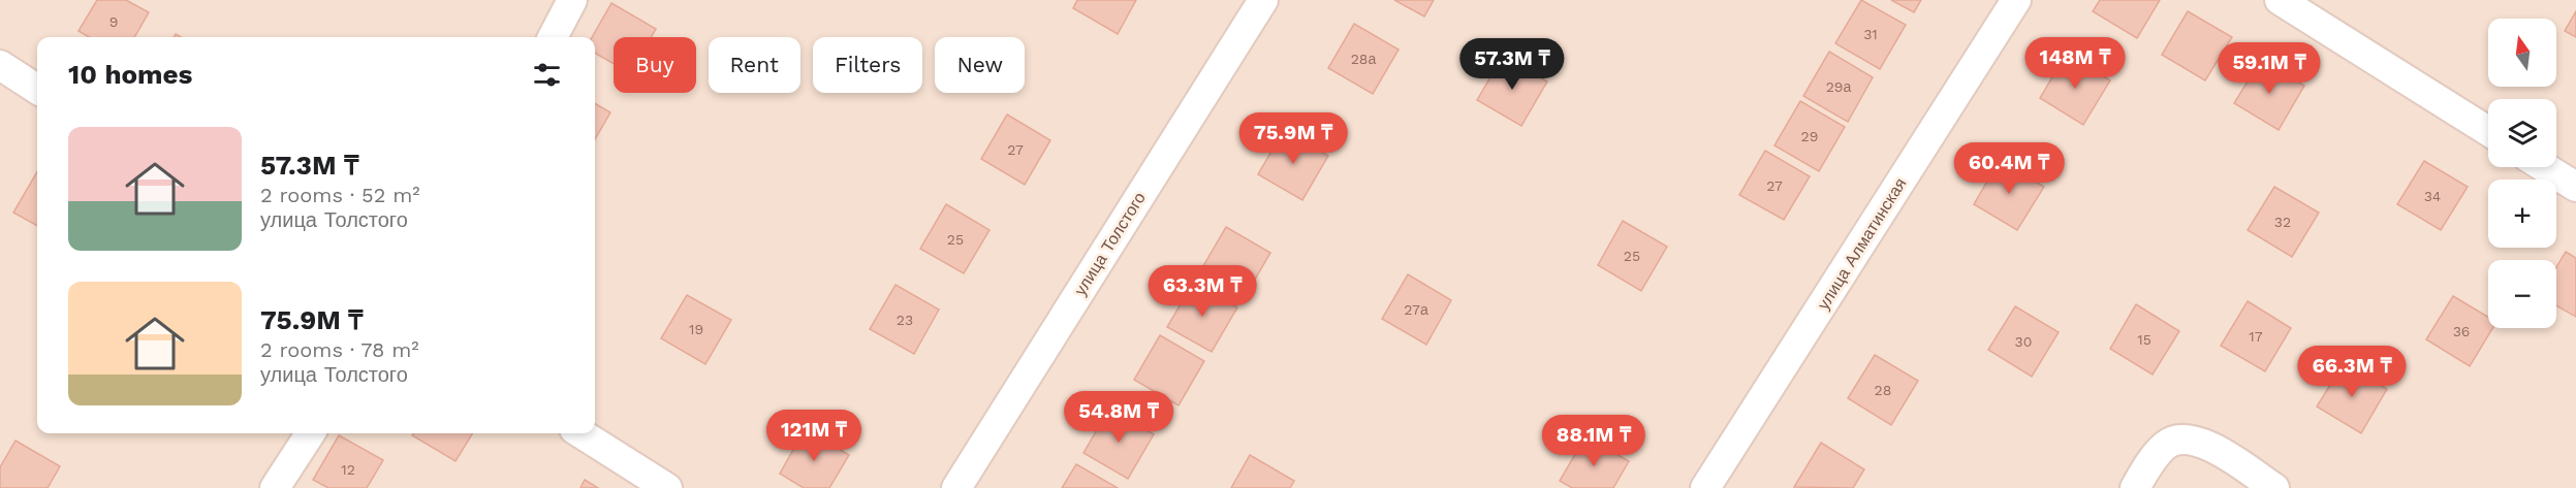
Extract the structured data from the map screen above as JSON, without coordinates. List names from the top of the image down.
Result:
{
  "streets": {
    "street": ["улица Толстого", "улица Алматинская"]
  },
  "house_numbers": [
    "9",
    "31",
    "28а",
    "29а",
    "29",
    "27",
    "27",
    "34",
    "32",
    "25",
    "25",
    "27а",
    "23",
    "19",
    "36",
    "17",
    "15",
    "30",
    "28",
    "12"
  ],
  "north": "top",
  "page": {
    "map_buttons": ["+", "−"],
    "price": [
      "148M ₸",
      "57.3M ₸",
      "59.1M ₸",
      "75.9M ₸",
      "60.4M ₸",
      "63.3M ₸",
      "66.3M ₸",
      "54.8M ₸",
      "121M ₸",
      "88.1M ₸"
    ],
    "chip": [
      "Buy",
      "Rent",
      "Filters",
      "New"
    ],
    "heading": "10 homes",
    "list": [
      {
        "name": "57.3M ₸",
        "note": "2 rooms · 52 m² · улица Толстого"
      },
      {
        "name": "75.9M ₸",
        "note": "2 rooms · 78 m² · улица Толстого"
      }
    ]
  }
}
